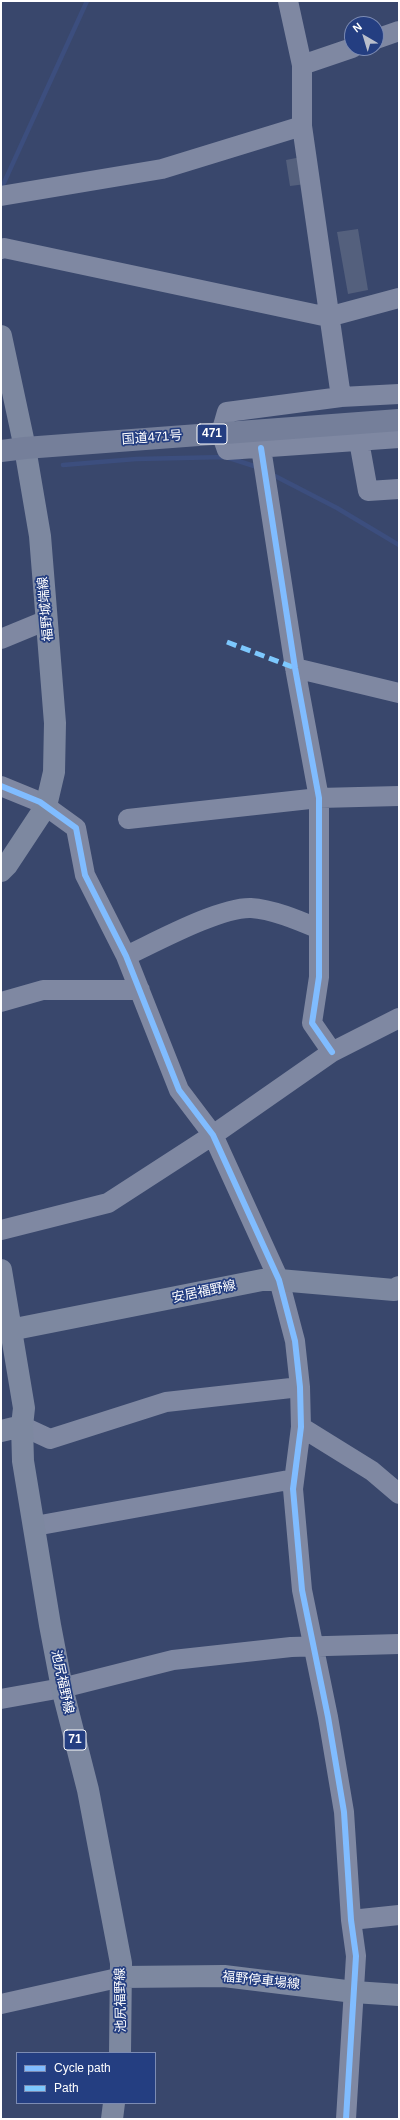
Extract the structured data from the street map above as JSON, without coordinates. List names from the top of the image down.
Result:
{
  "streets": {
    "highway": ["471", "国道471号"],
    "main road": [
      "福野城端線",
      "安居福野線",
      "池尻福野線",
      "71",
      "福野停車場線"
    ]
  },
  "crossings": [
    ["国道471号", "福野城端線"],
    ["池尻福野線", "福野停車場線"]
  ],
  "legend": ["Cycle path", "Path"],
  "north": "top left"
}
